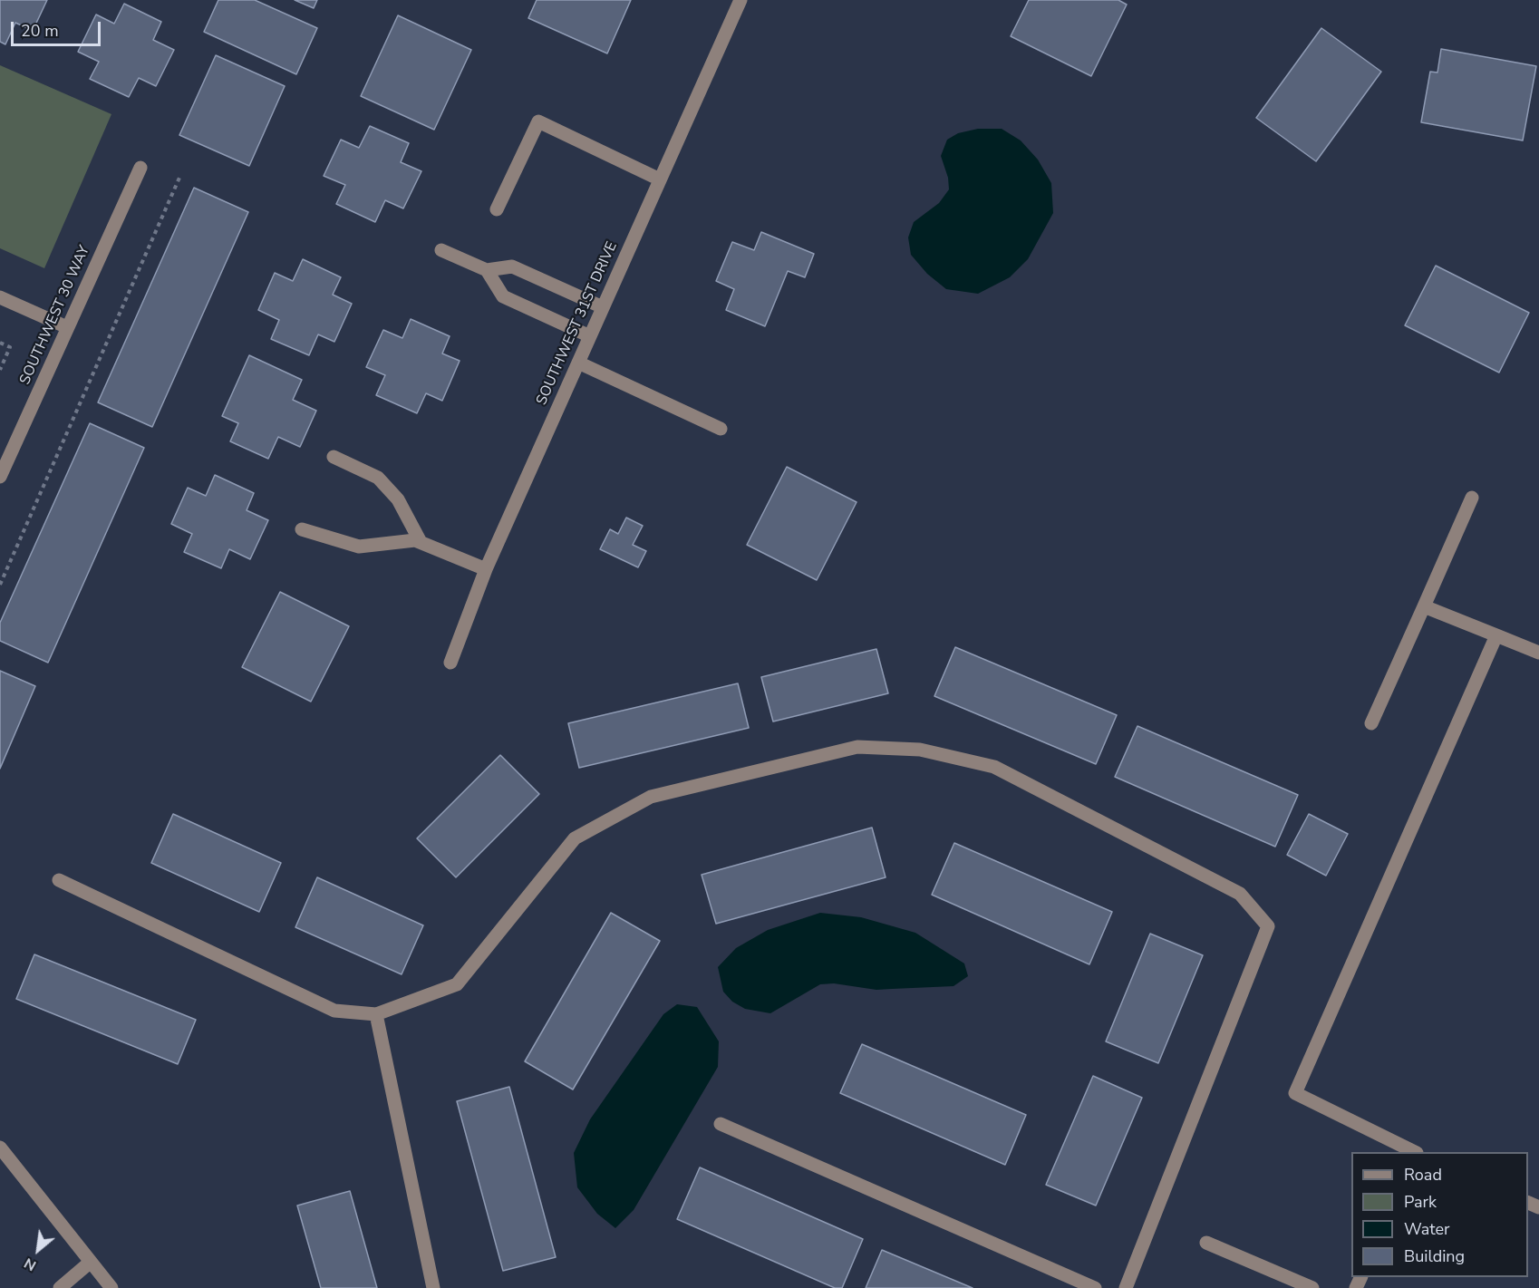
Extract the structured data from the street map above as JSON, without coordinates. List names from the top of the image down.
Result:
{
  "streets": {
    "street": ["SOUTHWEST 30 WAY", "SOUTHWEST 31ST DRIVE"]
  },
  "legend": [
    "Road",
    "Park",
    "Water",
    "Building"
  ],
  "scale_bar": "20 m",
  "north": "bottom left"
}
